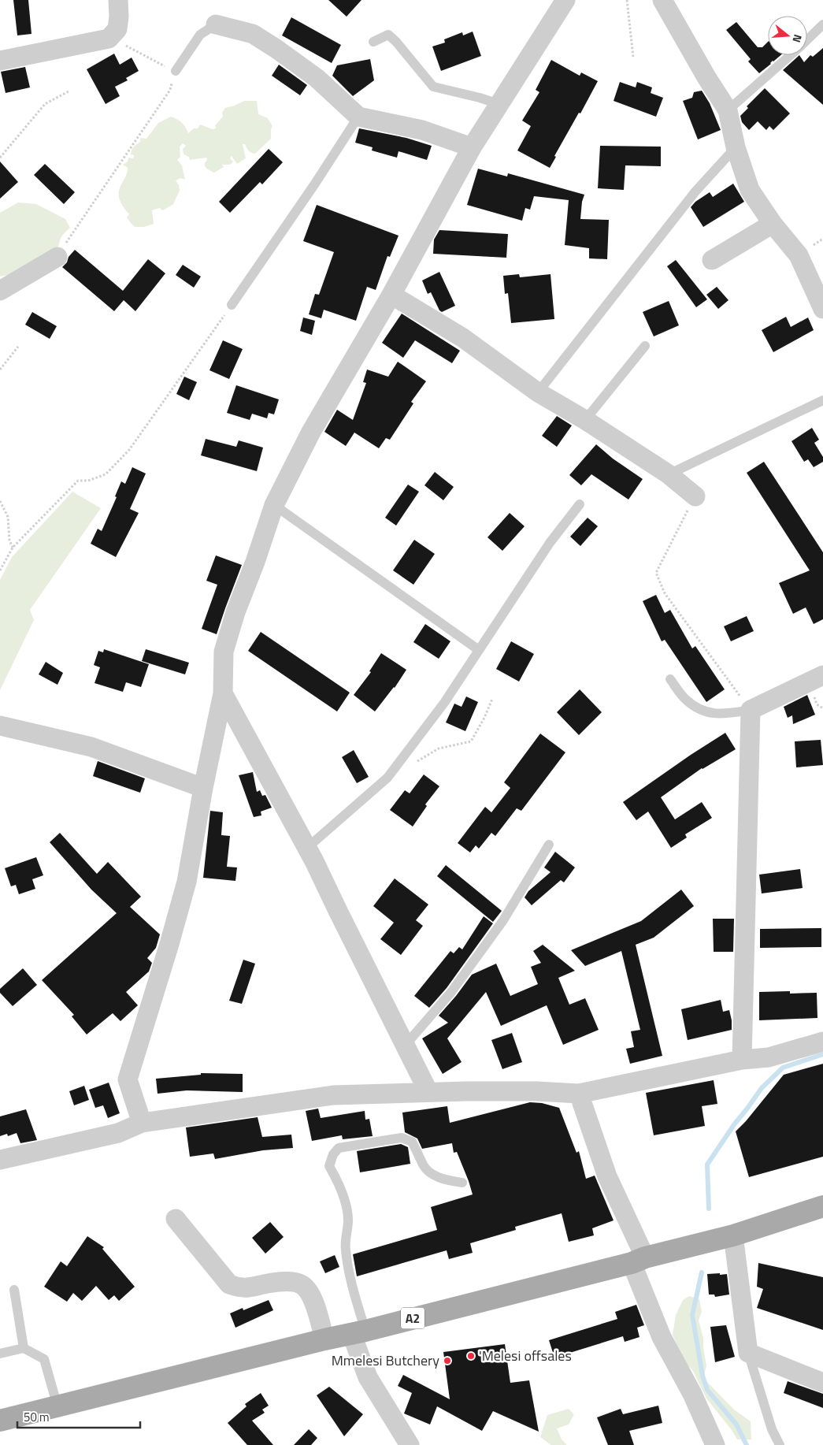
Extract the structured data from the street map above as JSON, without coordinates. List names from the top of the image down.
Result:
{
  "streets": {
    "main road": ["A2"]
  },
  "places": ["'Melesi offsales", "Mmelesi Butchery"],
  "scale_bar": "50 m",
  "north": "right"
}
